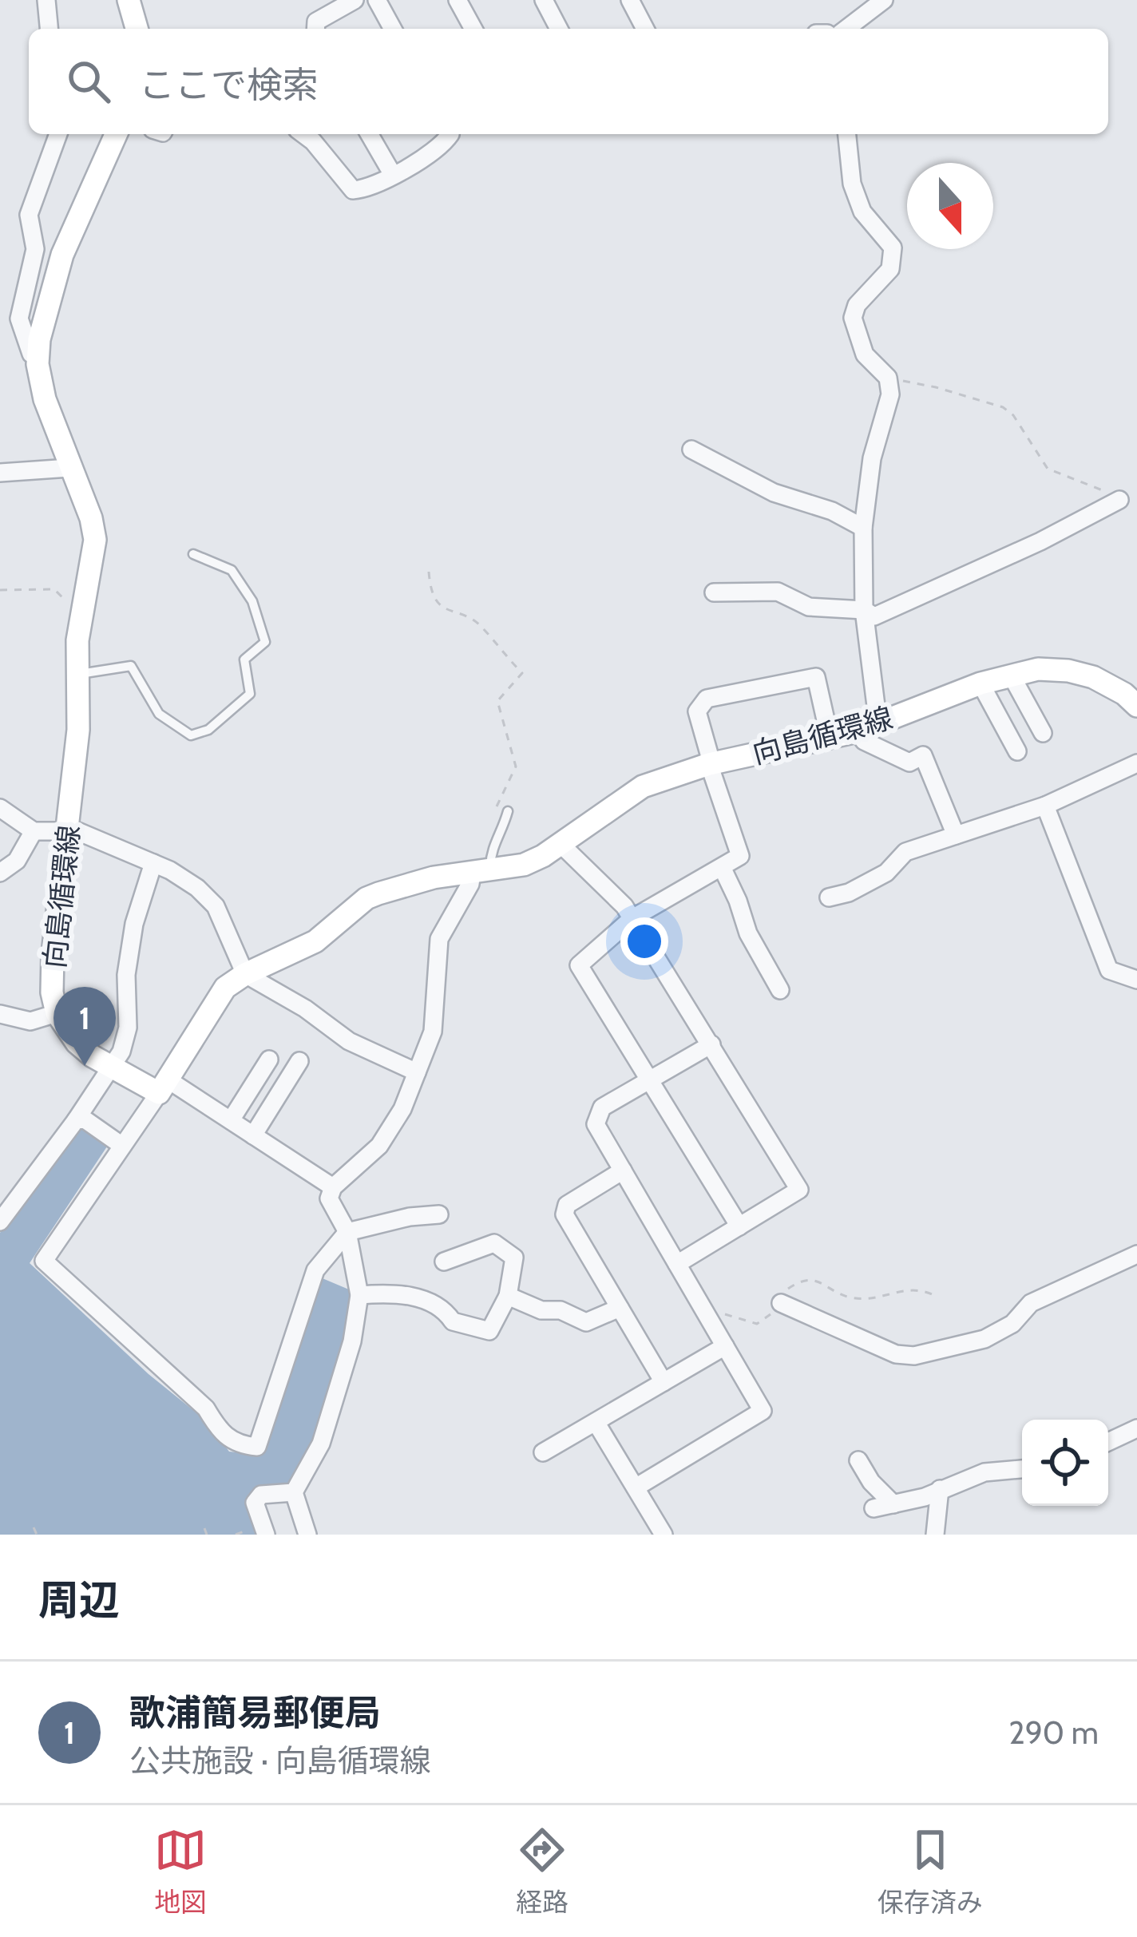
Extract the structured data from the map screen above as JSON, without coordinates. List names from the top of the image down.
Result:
{
  "streets": {
    "main road": ["向島循環線"]
  },
  "north": "bottom",
  "page": {
    "search": "ここで検索",
    "pins": "1",
    "heading": "周辺",
    "list": [
      {
        "mark": "1",
        "name": "歌浦簡易郵便局",
        "note": "公共施設 · 向島循環線",
        "value": "290 m"
      }
    ],
    "nav": ["地図", "経路", "保存済み"]
  }
}
